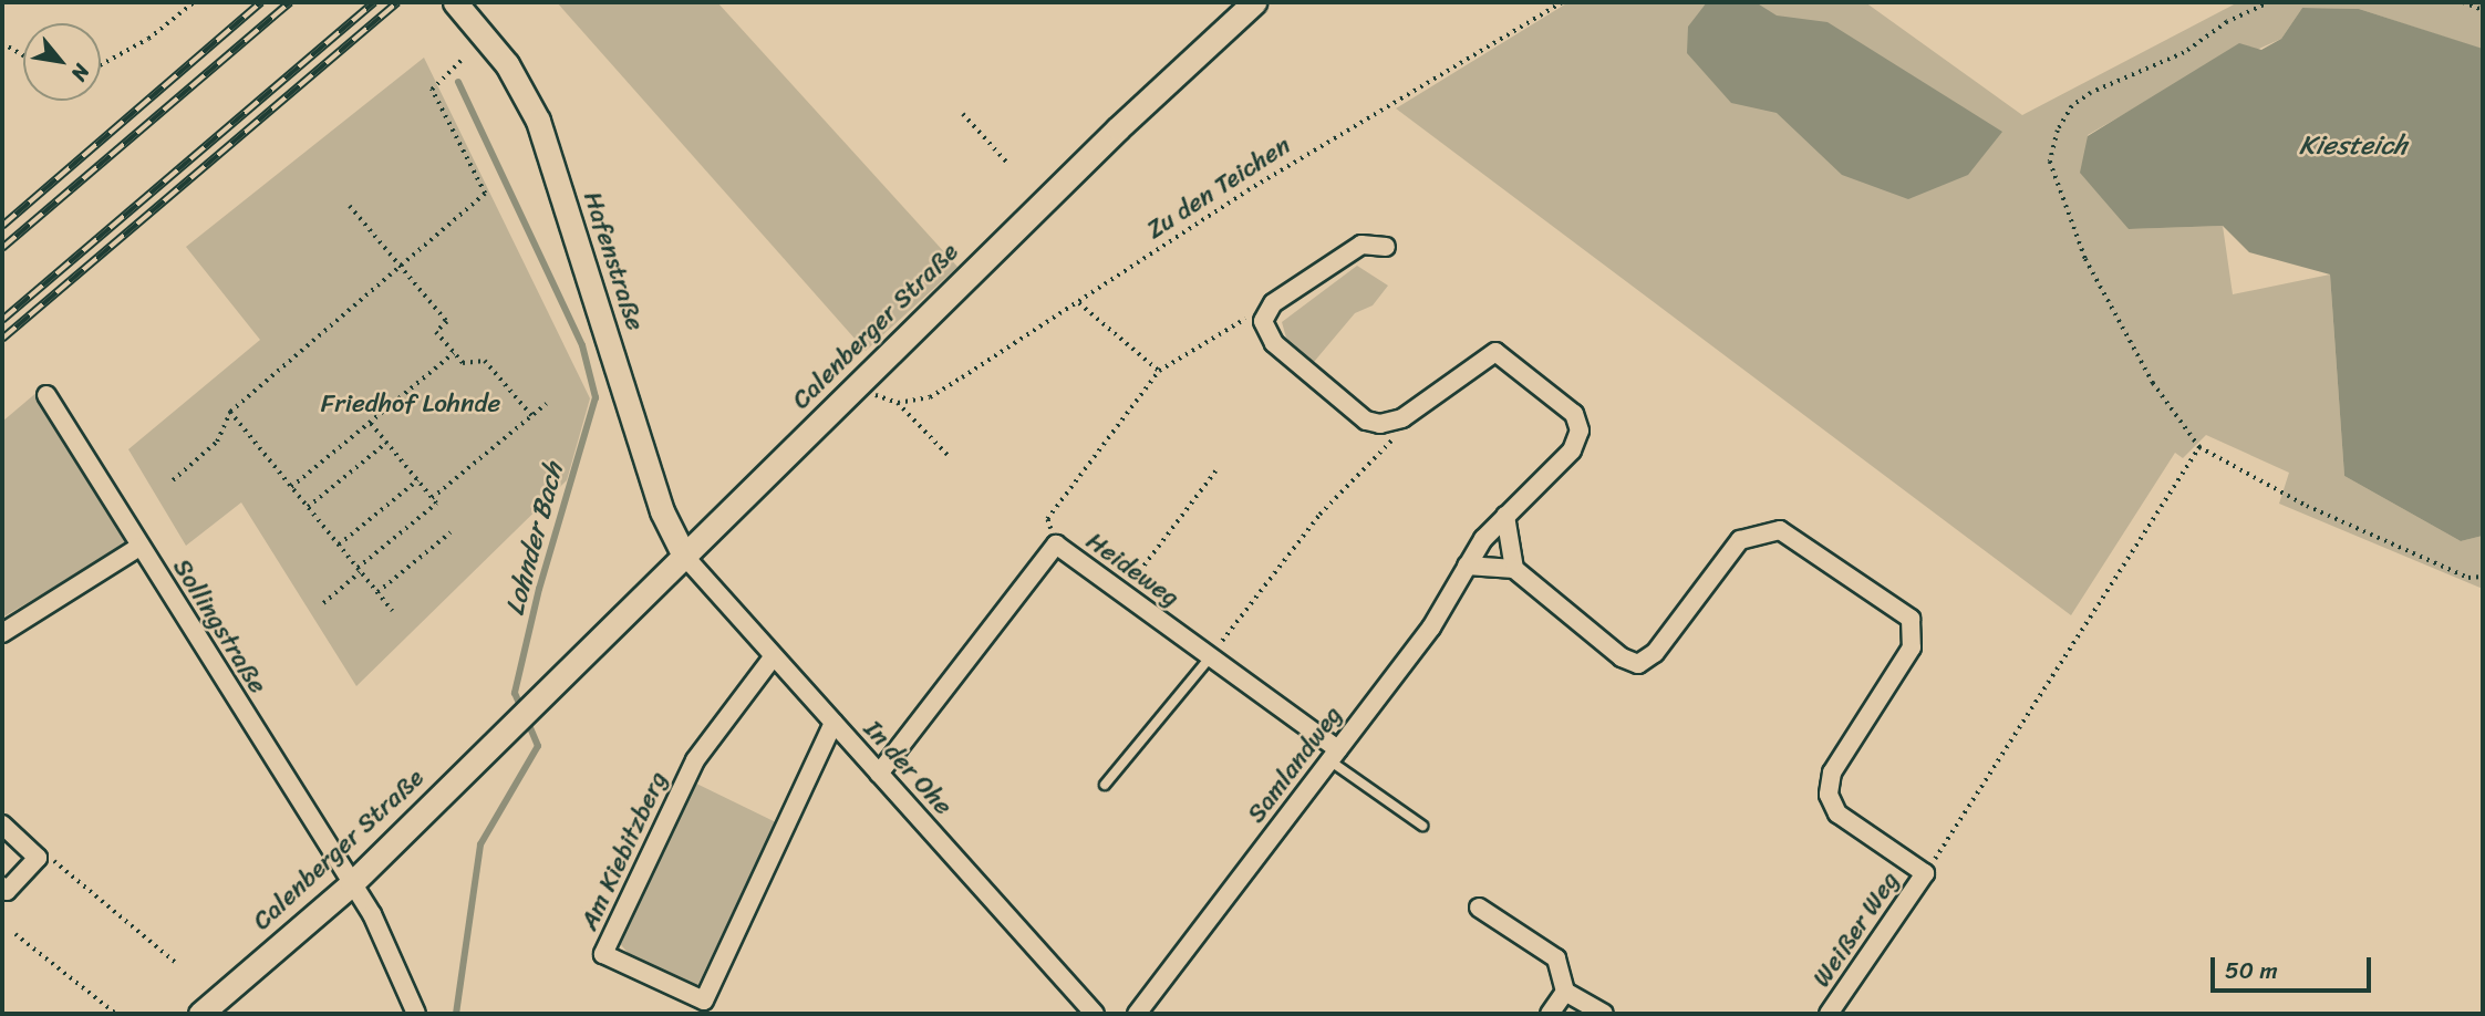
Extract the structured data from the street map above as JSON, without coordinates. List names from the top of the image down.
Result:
{
  "streets": {
    "street": [
      "Hafenstraße",
      "Calenberger Straße",
      "Heideweg",
      "Sollingstraße",
      "Samlandweg",
      "In der Ohe",
      "Am Kiebitzberg",
      "Weißer Weg"
    ],
    "path": ["Zu den Teichen"]
  },
  "crossings": [
    ["Hafenstraße", "Calenberger Straße"],
    ["Hafenstraße", "In der Ohe"],
    ["Calenberger Straße", "Sollingstraße"],
    ["Calenberger Straße", "In der Ohe"],
    ["Heideweg", "Samlandweg"],
    ["Heideweg", "In der Ohe"],
    ["In der Ohe", "Am Kiebitzberg"]
  ],
  "water": ["Kiesteich", "Lohnder Bach"],
  "parks": ["Friedhof Lohnde"],
  "scale_bar": "50 m",
  "north": "bottom right"
}
